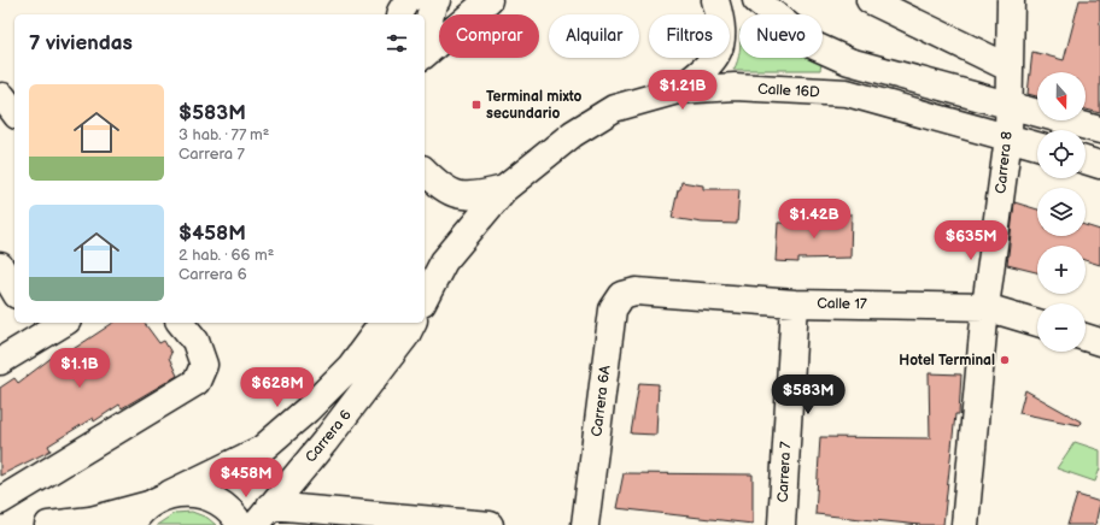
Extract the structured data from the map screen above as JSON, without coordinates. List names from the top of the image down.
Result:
{
  "streets": {
    "street": [
      "Calle 16D",
      "Carrera 8",
      "Calle 17",
      "Carrera 6A",
      "Carrera 6",
      "Carrera 7"
    ]
  },
  "crossings": [
    ["Calle 16D", "Carrera 8"],
    ["Carrera 8", "Calle 17"],
    ["Calle 17", "Carrera 6A"],
    ["Calle 17", "Carrera 7"]
  ],
  "places": {
    "transit": ["Terminal mixto secundario"],
    "other": ["Hotel Terminal"]
  },
  "north": "bottom",
  "page": {
    "chip": [
      "Comprar",
      "Alquilar",
      "Filtros",
      "Nuevo"
    ],
    "heading": "7 viviendas",
    "price": [
      "$1.21B",
      "$1.42B",
      "$635M",
      "$1.1B",
      "$628M",
      "$583M",
      "$458M"
    ],
    "map_buttons": ["+", "−"],
    "list": [
      {
        "name": "$583M",
        "note": "3 hab. · 77 m² · Carrera 7"
      },
      {
        "name": "$458M",
        "note": "2 hab. · 66 m² · Carrera 6"
      }
    ]
  }
}
